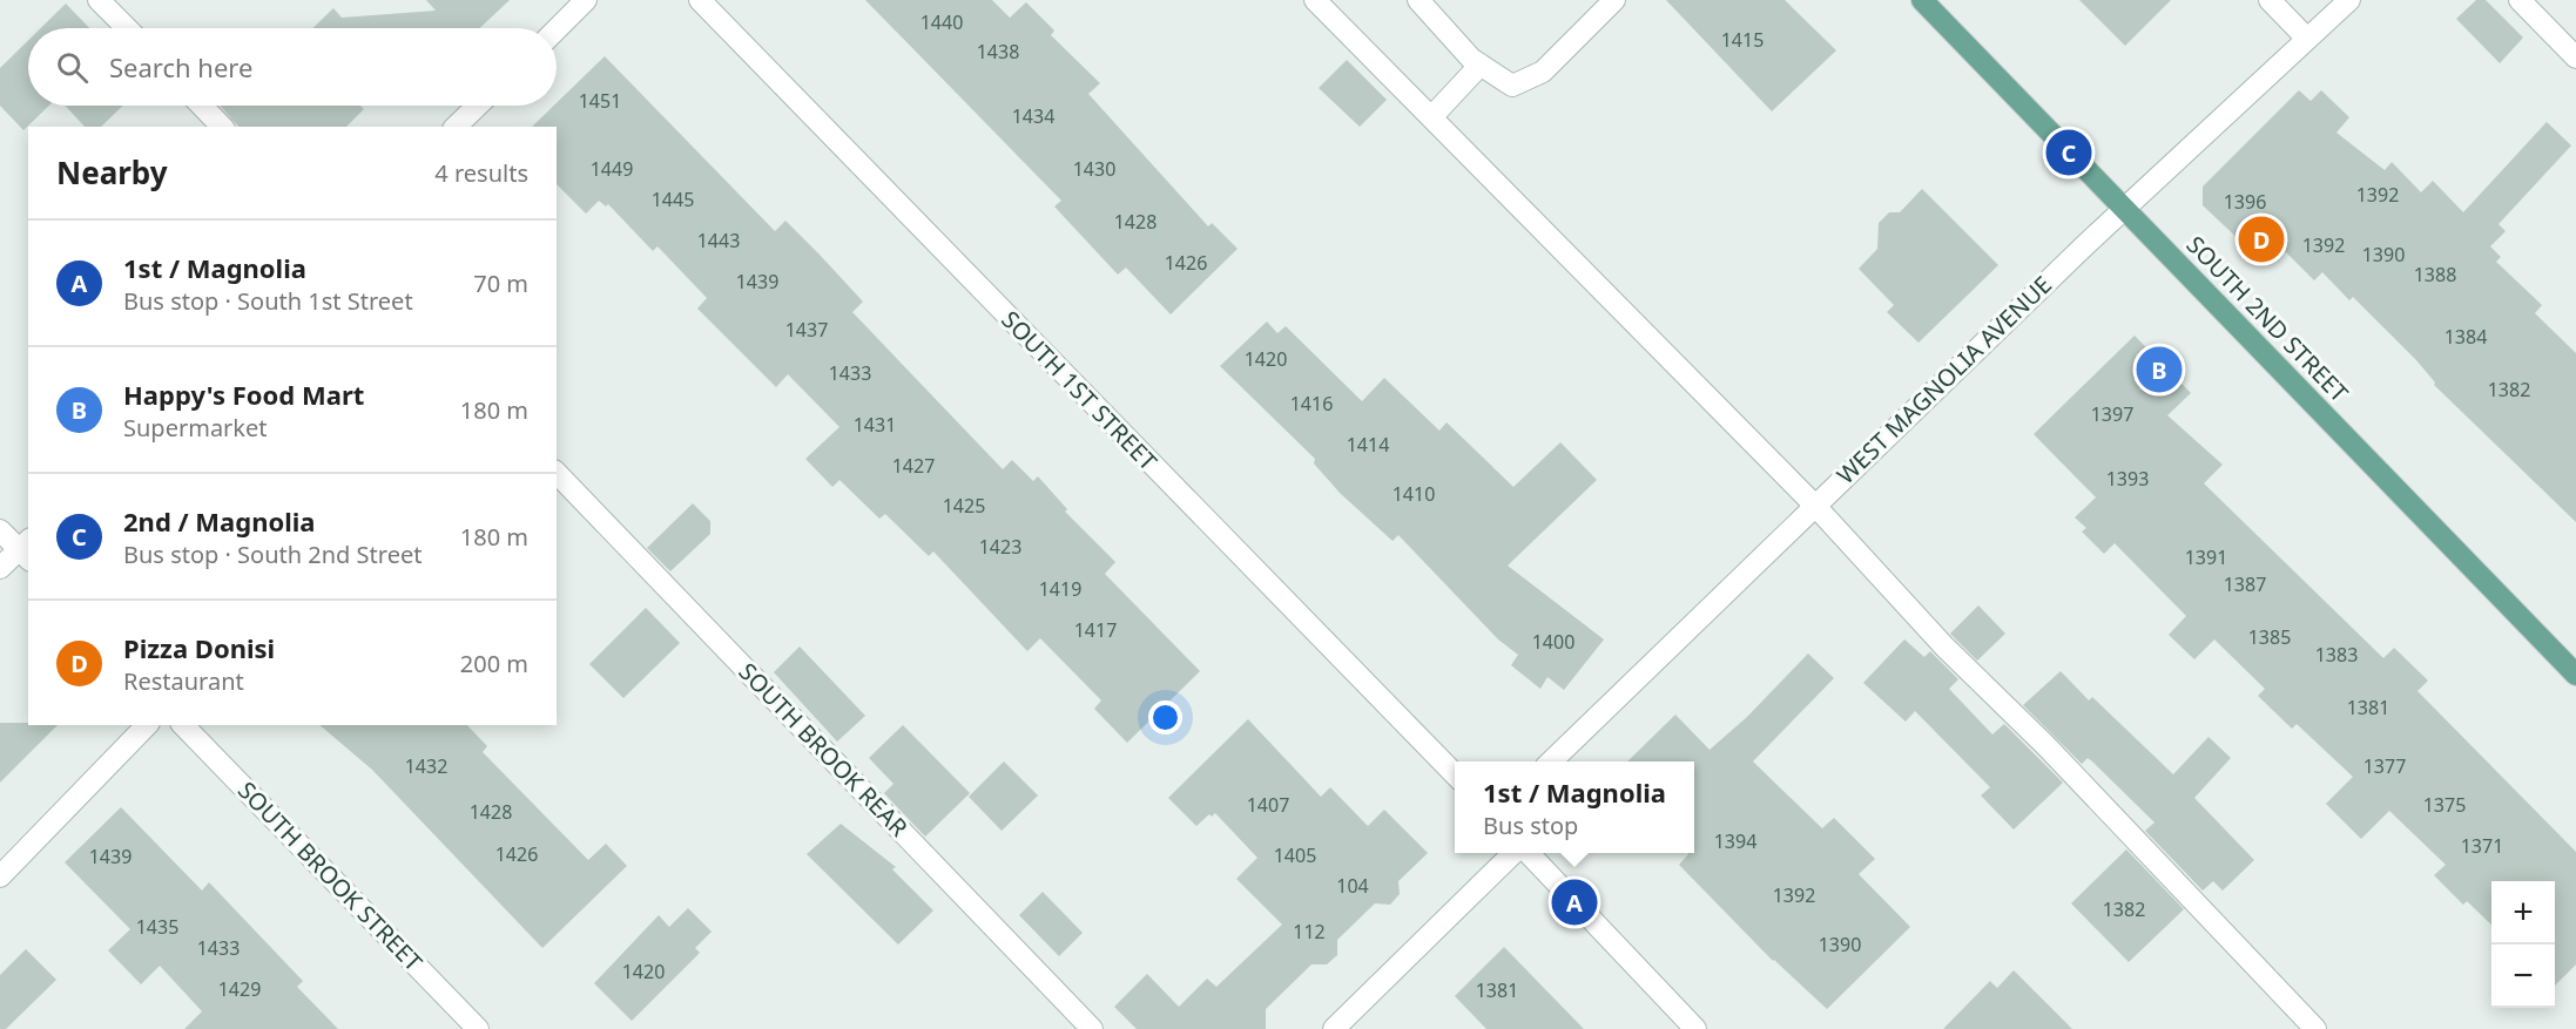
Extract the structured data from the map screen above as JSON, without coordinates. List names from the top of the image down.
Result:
{
  "streets": {
    "main road": ["SOUTH 2ND STREET"],
    "street": [
      "WEST MAGNOLIA AVENUE",
      "SOUTH 1ST STREET",
      "SOUTH BROOK REAR",
      "SOUTH BROOK STREET"
    ]
  },
  "crossings": [
    ["SOUTH 2ND STREET", "WEST MAGNOLIA AVENUE"]
  ],
  "house_numbers": [
    "1440",
    "1415",
    "1438",
    "1451",
    "1434",
    "1449",
    "1430",
    "1392",
    "1445",
    "1396",
    "1428",
    "1443",
    "1392",
    "1390",
    "1426",
    "1388",
    "1439",
    "1437",
    "1384",
    "1420",
    "1433",
    "1382",
    "1416",
    "1397",
    "1431",
    "1414",
    "1427",
    "1393",
    "1410",
    "1425",
    "1423",
    "1391",
    "1387",
    "1419",
    "1417",
    "1385",
    "1400",
    "1383",
    "1381",
    "1432",
    "1377",
    "1407",
    "1375",
    "1428",
    "1394",
    "1371",
    "1426",
    "1405",
    "1439",
    "104",
    "1392",
    "1382",
    "1435",
    "112",
    "1390",
    "1433",
    "1420",
    "1429",
    "1381"
  ],
  "page": {
    "search": "Search here",
    "pins": [
      "C",
      "D",
      "B",
      "A"
    ],
    "heading": ["Nearby", "4 results"],
    "list": [
      {
        "mark": "A",
        "name": "1st / Magnolia",
        "note": "Bus stop · South 1st Street",
        "value": "70 m"
      },
      {
        "mark": "B",
        "name": "Happy's Food Mart",
        "note": "Supermarket",
        "value": "180 m"
      },
      {
        "mark": "C",
        "name": "2nd / Magnolia",
        "note": "Bus stop · South 2nd Street",
        "value": "180 m"
      },
      {
        "mark": "D",
        "name": "Pizza Donisi",
        "note": "Restaurant",
        "value": "200 m"
      }
    ],
    "popup": ["1st / Magnolia", "Bus stop"],
    "map_buttons": ["+", "−"]
  }
}
